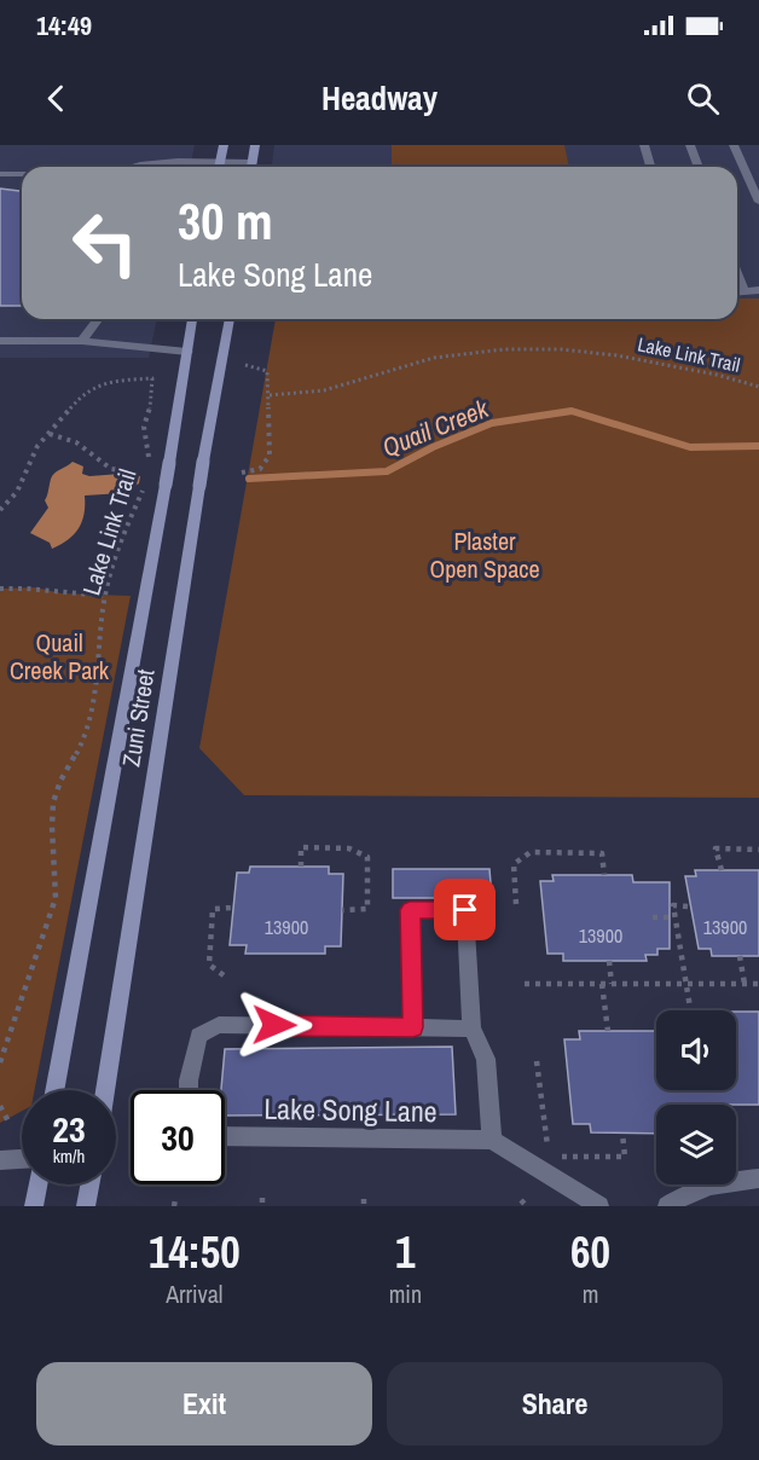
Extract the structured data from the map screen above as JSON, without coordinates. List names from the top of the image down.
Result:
{
  "streets": {
    "main road": ["Zuni Street"],
    "street": ["Lake Song Lane"],
    "path": ["Lake Link Trail"]
  },
  "water": ["Quail Creek"],
  "parks": ["Plaster Open Space", "Quail Creek Park"],
  "house_numbers": ["13900", "13900", "13900"],
  "page": {
    "status": "14:49",
    "header": "Headway",
    "turn": ["30 m", "Lake Song Lane"],
    "speed": "23 km/h",
    "limit": "30",
    "eta": [
      "14:50",
      "Arrival",
      "1",
      "min",
      "60",
      "m"
    ],
    "buttons": ["Exit", "Share"]
  }
}
